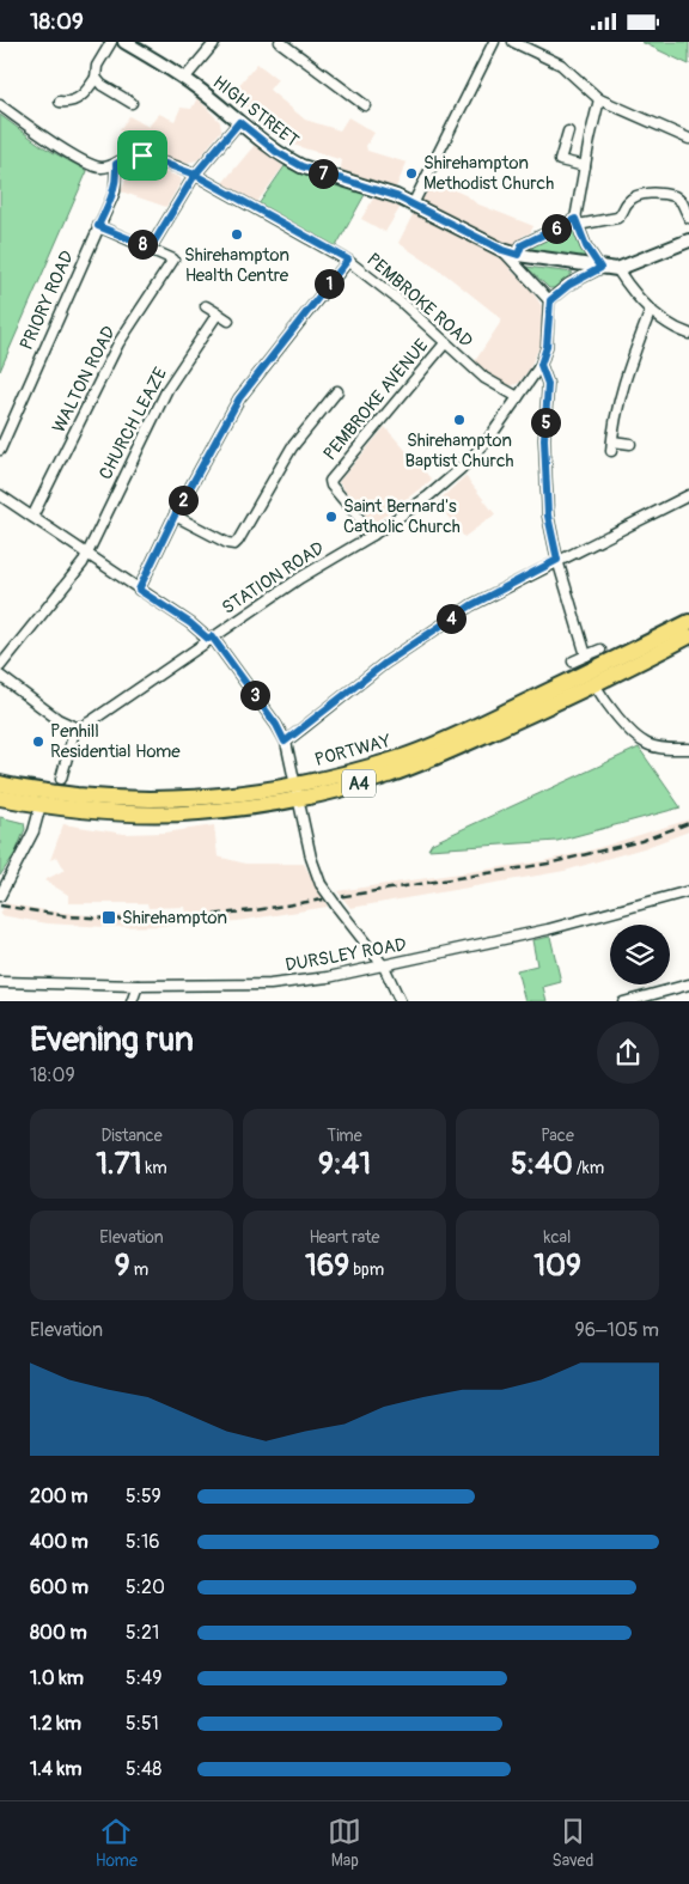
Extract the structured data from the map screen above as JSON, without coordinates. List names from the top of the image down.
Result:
{
  "streets": {
    "highway": ["PORTWAY", "A4"],
    "main road": ["HIGH STREET"],
    "street": [
      "PRIORY ROAD",
      "PEMBROKE ROAD",
      "WALTON ROAD",
      "PEMBROKE AVENUE",
      "CHURCH LEAZE",
      "STATION ROAD",
      "DURSLEY ROAD"
    ]
  },
  "crossings": [
    ["HIGH STREET", "STATION ROAD"],
    ["PRIORY ROAD", "PEMBROKE ROAD"],
    ["PEMBROKE ROAD", "PEMBROKE AVENUE"],
    ["PEMBROKE ROAD", "STATION ROAD"],
    ["PEMBROKE AVENUE", "STATION ROAD"]
  ],
  "places": {
    "other": [
      "Shirehampton Methodist Church",
      "Shirehampton Health Centre",
      "Shirehampton Baptist Church",
      "Saint Bernard's Catholic Church",
      "Penhill Residential Home"
    ],
    "transit": ["Shirehampton"]
  },
  "page": {
    "status": "18:09",
    "pins": [
      "7",
      "6",
      "8",
      "1",
      "5",
      "2",
      "4",
      "3"
    ],
    "heading": ["Evening run", "18:09"],
    "stats": [
      ["Distance", "1.71 km"],
      ["Time", "9:41"],
      ["Pace", "5:40 /km"],
      ["Elevation", "9 m"],
      ["Heart rate", "169 bpm"],
      ["kcal", "109"]
    ],
    "chart": ["Elevation", "96–105 m"],
    "list": [
      {
        "name": "200 m",
        "note": "5:59"
      },
      {
        "name": "400 m",
        "note": "5:16"
      },
      {
        "name": "600 m",
        "note": "5:20"
      },
      {
        "name": "800 m",
        "note": "5:21"
      },
      {
        "name": "1.0 km",
        "note": "5:49"
      },
      {
        "name": "1.2 km",
        "note": "5:51"
      },
      {
        "name": "1.4 km",
        "note": "5:48"
      }
    ],
    "tabs": ["Home", "Map", "Saved"]
  }
}
